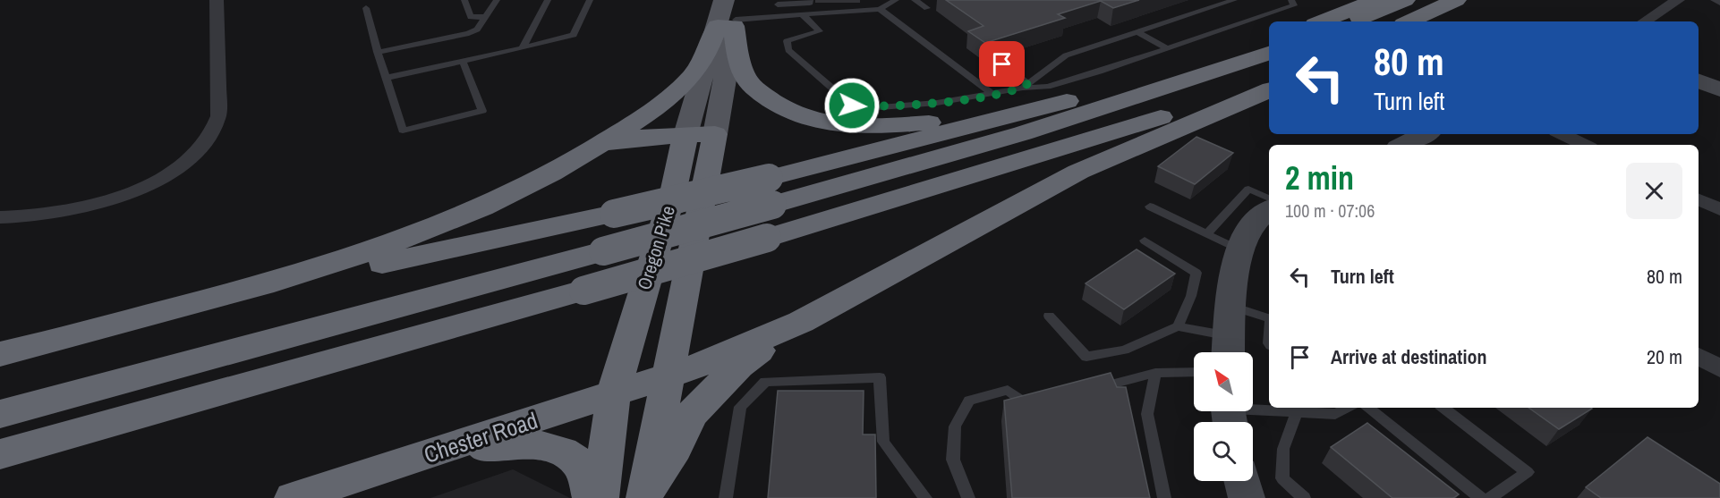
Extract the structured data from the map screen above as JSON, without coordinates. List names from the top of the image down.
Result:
{
  "streets": {
    "highway": ["Oregon Pike", "Chester Road"]
  },
  "crossings": [
    ["Oregon Pike", "Chester Road"]
  ],
  "north": "top left",
  "page": {
    "turn": ["80 m", "Turn left"],
    "heading": ["2 min", "100 m · 07:06"],
    "list": [
      {
        "name": "Turn left",
        "value": "80 m"
      },
      {
        "name": "Arrive at destination",
        "value": "20 m"
      }
    ]
  }
}
